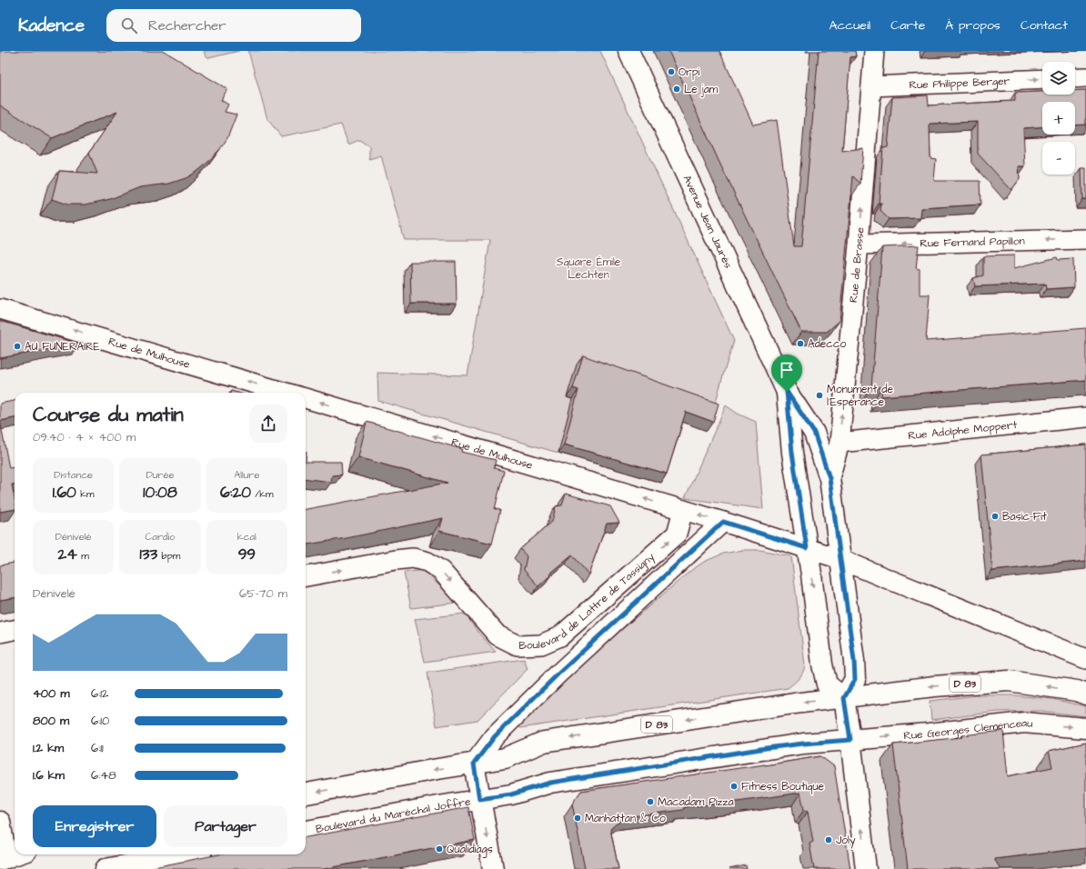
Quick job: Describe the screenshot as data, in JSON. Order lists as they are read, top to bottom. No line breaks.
{"streets":{"main road":["Avenue Jean Jaurès","D 83","Rue Georges Clemenceau","Boulevard du Maréchal Joffre"],"street":["Rue Philippe Berger","Rue Fernand Papillon","Rue de Brasse","Rue de Mulhouse","Rue Adolphe Moppert","Boulevard de Lattre de Tassigny"]},"crossings":[["Rue Philippe Berger","Rue de Brasse"],["Rue Fernand Papillon","Rue de Brasse"],["Rue de Brasse","Rue Adolphe Moppert"],["Rue de Mulhouse","Boulevard de Lattre de Tassigny"],["Rue Georges Clemenceau","Boulevard du Maréchal Joffre"]],"one_way":["Rue Philippe Berger","Rue Fernand Papillon","Rue de Brasse","Rue de Mulhouse","Boulevard de Lattre de Tassigny"],"parks":["Square Émile Lechten"],"places":["Orpi","Le jam","Adecco","AU FUNERAIRE","Monument de l'Espérance","Basic-Fit","Fitness Boutique","Macadam Pizza","Manhattan & Co","Joly","Qualidiags"],"page":{"header":"Kadence","search":"Rechercher","nav":["Accueil","Carte","À propos","Contact"],"map_buttons":["+","−"],"heading":["Course du matin","09:40 · 4 × 400 m"],"stats":[["Distance","1.60 km"],["Durée","10:08"],["Allure","6:20 /km"],["Dénivelé","24 m"],["Cardio","133 bpm"],["kcal","99"]],"chart":["Dénivelé","65–70 m"],"list":[{"name":"400 m","note":"6:12"},{"name":"800 m","note":"6:10"},{"name":"1.2 km","note":"6:11"},{"name":"1.6 km","note":"6:48"}],"buttons":["Enregistrer","Partager"]}}
